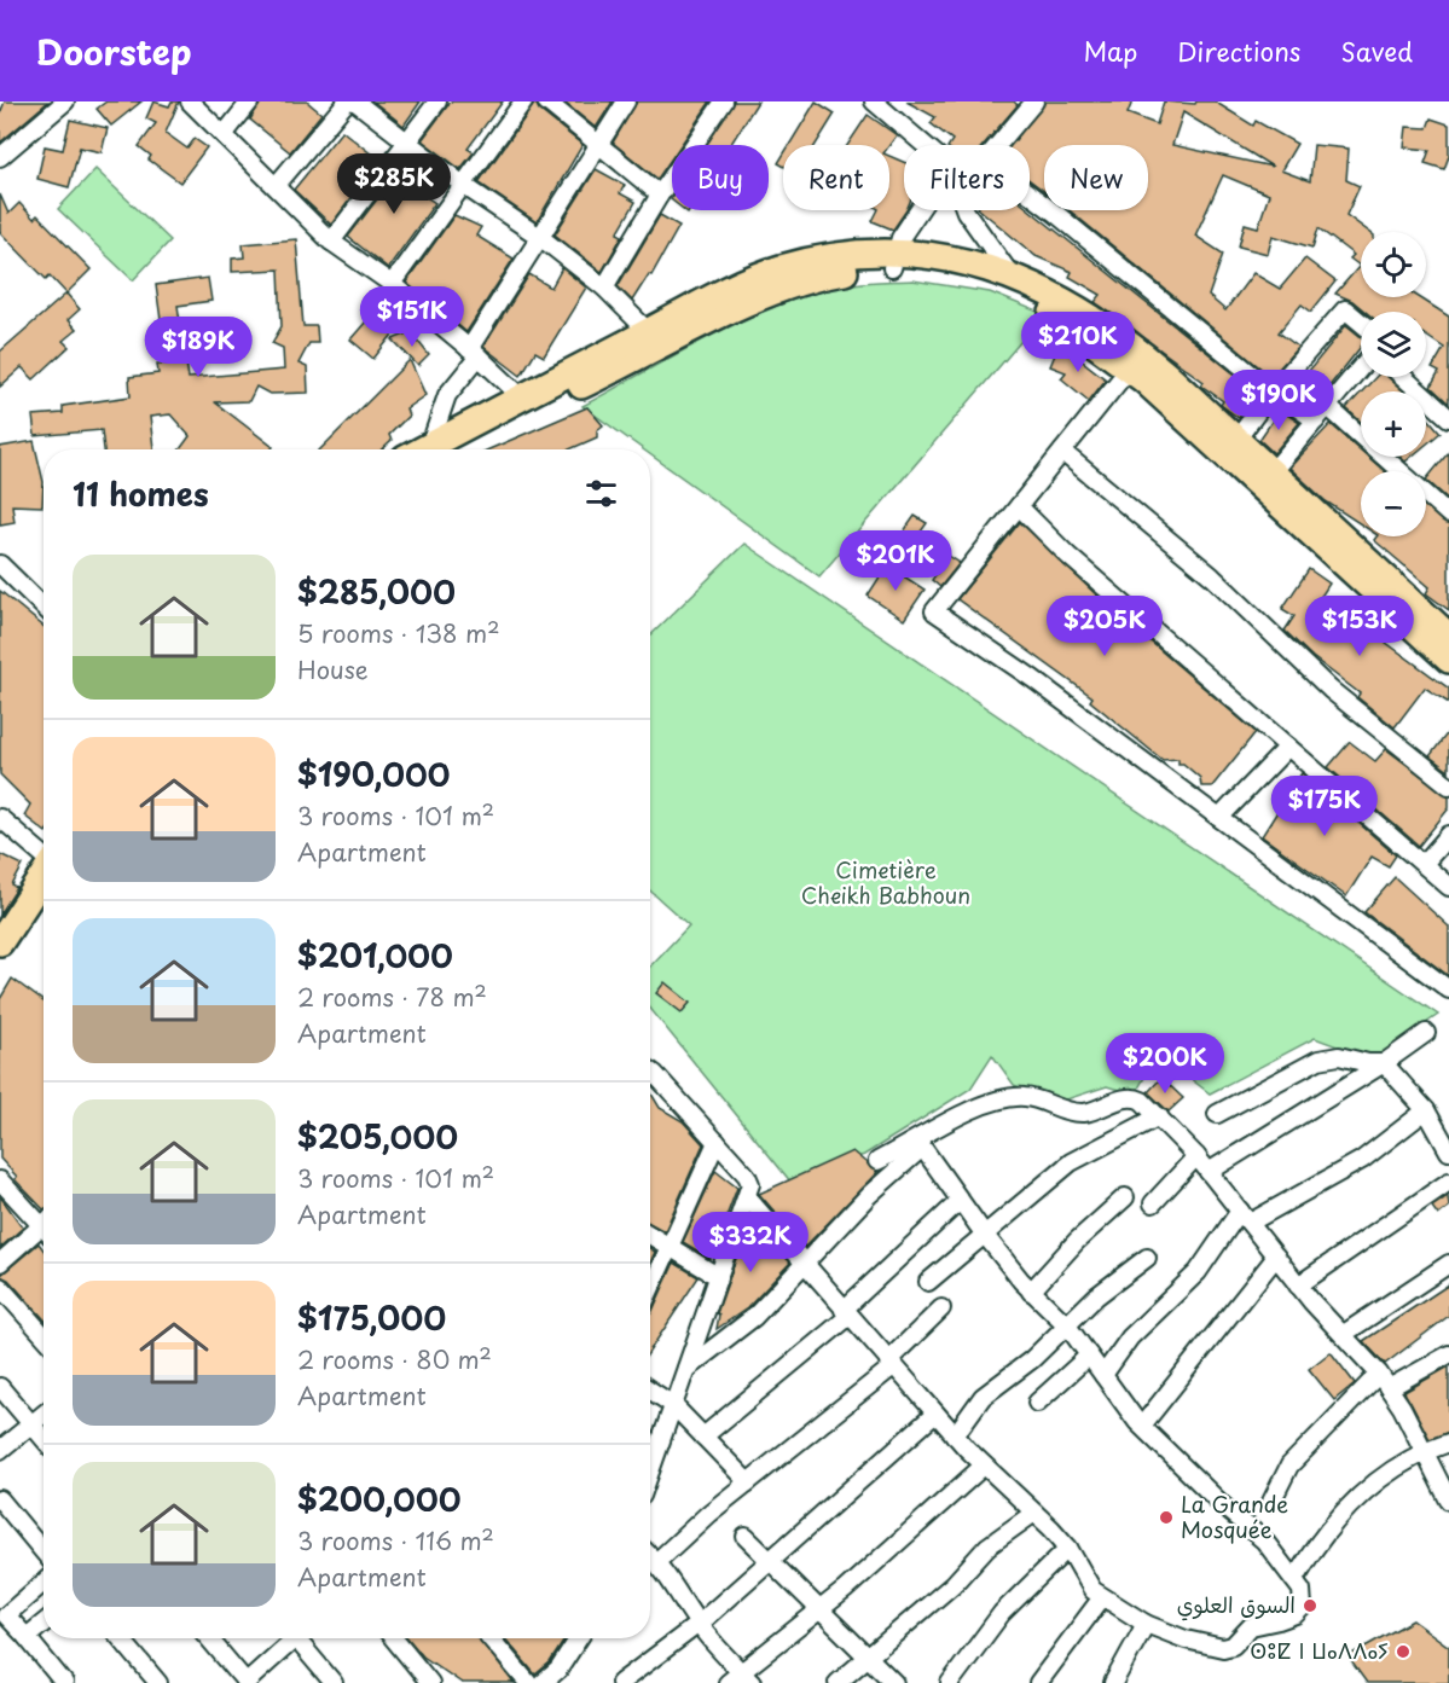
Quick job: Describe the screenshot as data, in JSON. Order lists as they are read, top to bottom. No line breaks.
{"parks":["Cimetière Cheikh Babhoun"],"places":["La Grande Mosquée","السوق العلوي","ⵙⵓⵇ ⵏ ⵡⴰⴷⴷⴰⵢ"],"page":{"header":"Doorstep","nav":["Map","Directions","Saved"],"chip":["Buy","Rent","Filters","New"],"price":["$285K","$151K","$210K","$189K","$190K","$201K","$205K","$153K","$175K","$200K","$332K"],"map_buttons":["+","−"],"heading":"11 homes","list":[{"name":"$285,000","note":"5 rooms · 138 m² · House"},{"name":"$190,000","note":"3 rooms · 101 m² · Apartment"},{"name":"$201,000","note":"2 rooms · 78 m² · Apartment"},{"name":"$205,000","note":"3 rooms · 101 m² · Apartment"},{"name":"$175,000","note":"2 rooms · 80 m² · Apartment"},{"name":"$200,000","note":"3 rooms · 116 m² · Apartment"}]}}
